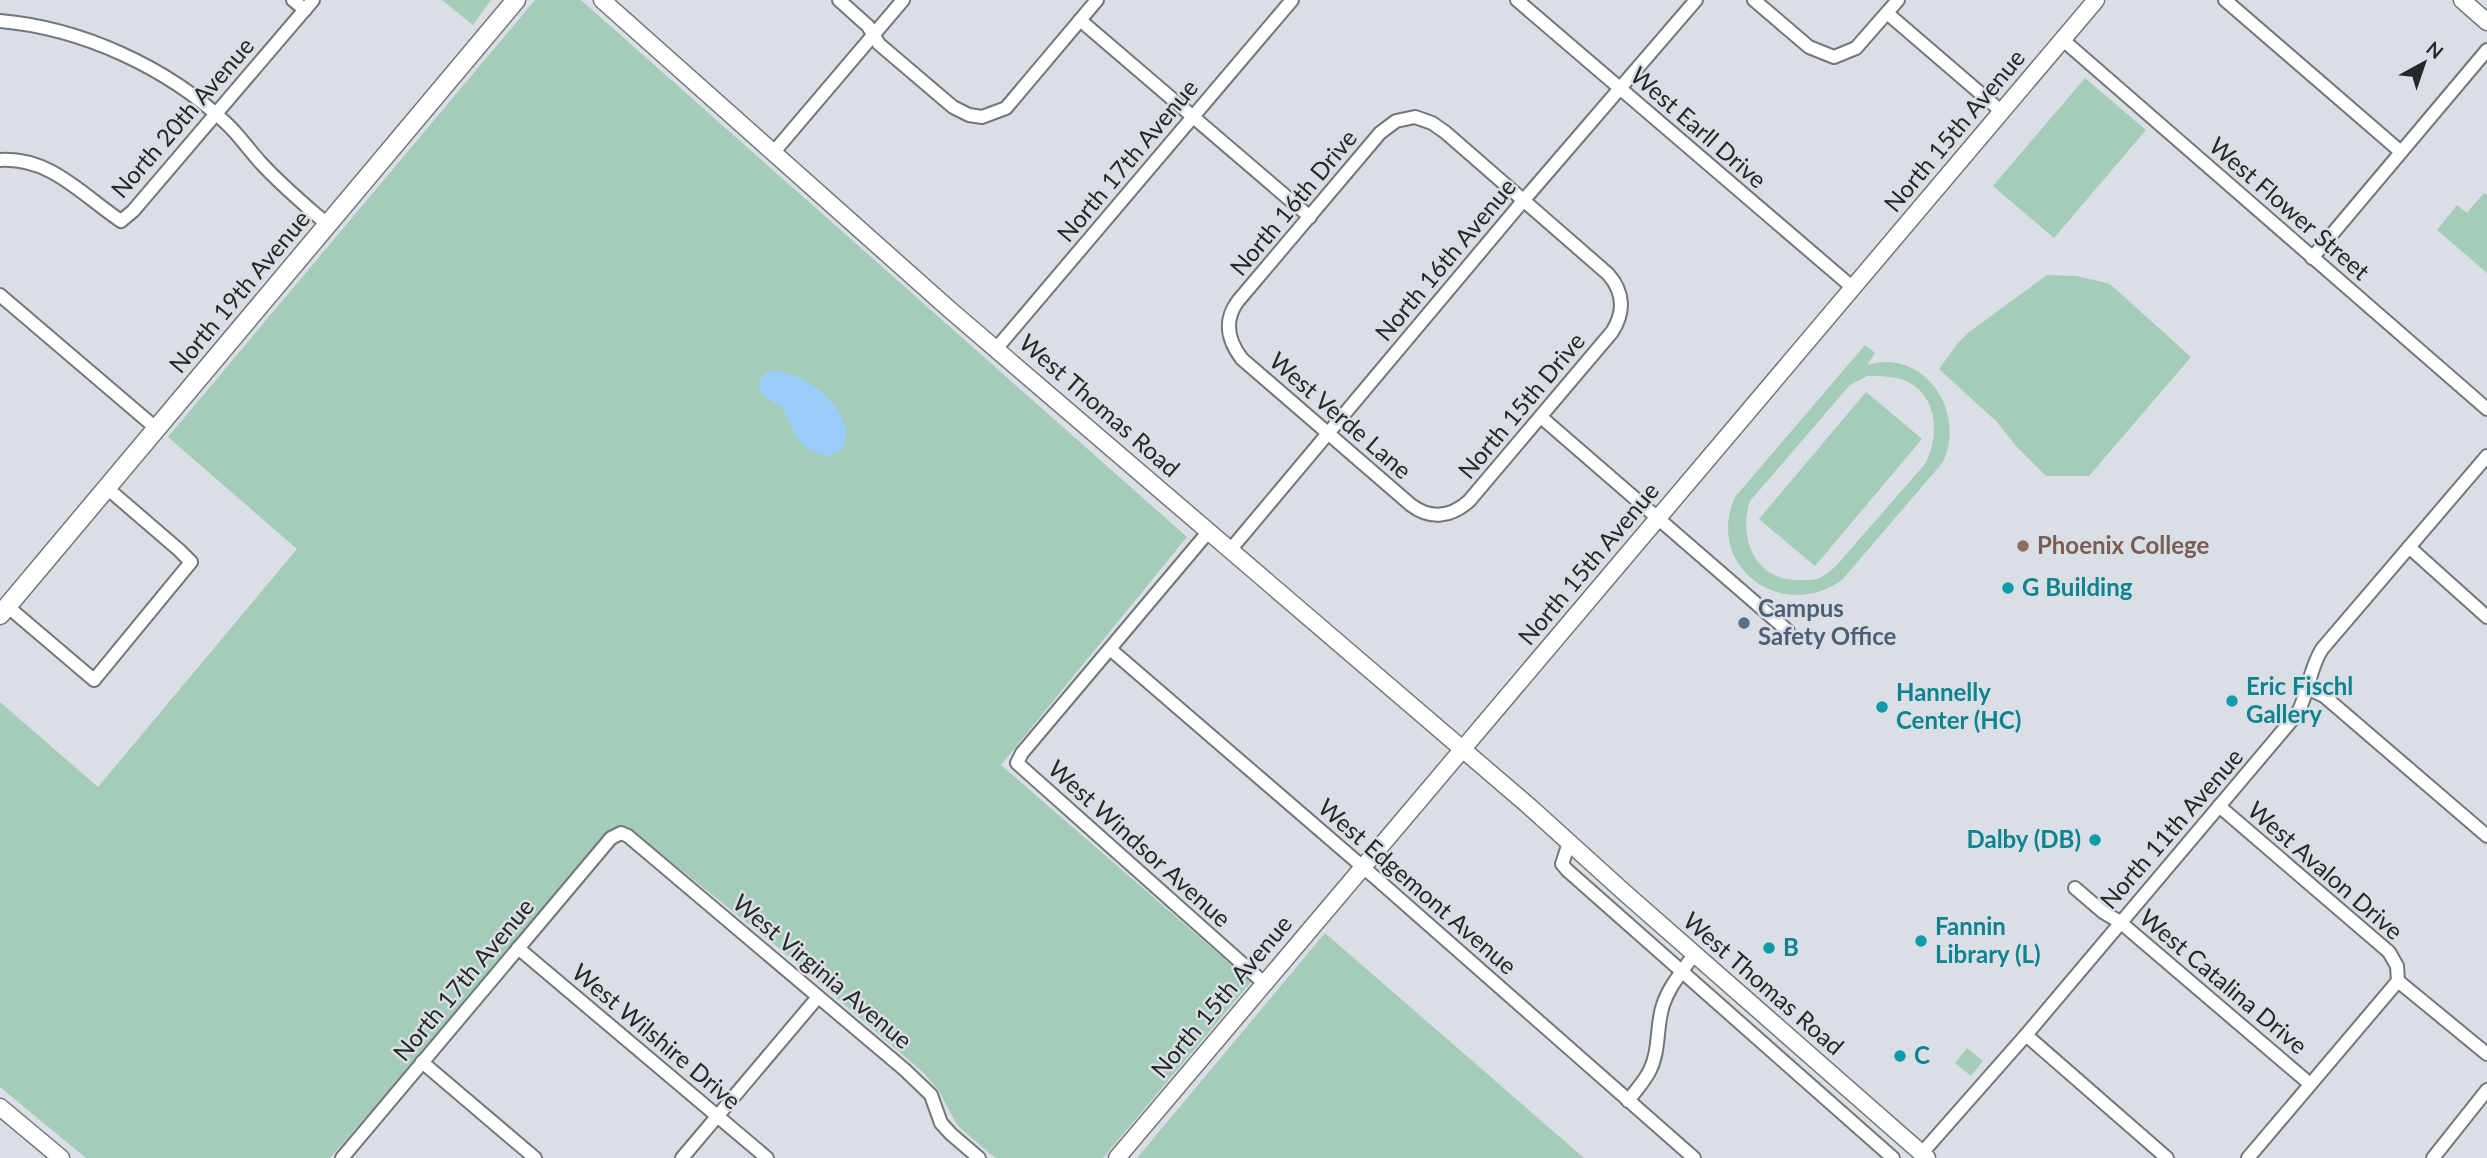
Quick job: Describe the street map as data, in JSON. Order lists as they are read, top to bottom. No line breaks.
{"streets":{"main road":["North 15th Avenue","North 19th Avenue","West Thomas Road"],"street":["North 20th Avenue","West Earll Drive","North 17th Avenue","North 16th Drive","West Flower Street","North 16th Avenue","North 15th Drive","West Verde Lane","North 11th Avenue","West Windsor Avenue","West Avalon Drive","West Edgemont Avenue","West Virginia Avenue","West Catalina Drive","West Wilshire Drive"]},"crossings":[["West Earll Drive","North 15th Avenue"],["West Earll Drive","North 16th Avenue"],["North 15th Avenue","West Flower Street"],["North 15th Avenue","West Thomas Road"],["North 15th Avenue","West Windsor Avenue"],["North 15th Avenue","West Edgemont Avenue"],["North 17th Avenue","West Thomas Road"],["North 17th Avenue","West Virginia Avenue"],["North 17th Avenue","West Wilshire Drive"],["North 16th Drive","North 16th Avenue"],["North 16th Drive","North 15th Drive"],["North 16th Drive","West Verde Lane"],["North 16th Avenue","West Thomas Road"],["North 16th Avenue","North 15th Drive"],["North 16th Avenue","West Verde Lane"],["West Thomas Road","North 11th Avenue"],["North 15th Drive","West Verde Lane"],["North 11th Avenue","West Avalon Drive"],["North 11th Avenue","West Catalina Drive"],["West Windsor Avenue","West Edgemont Avenue"]],"places":["Phoenix College","G Building","Campus Safety Office","Eric Fischl Gallery","Hannelly Center (HC)","Dalby (DB)","Fannin Library (L)","B","C"],"north":"top right"}
